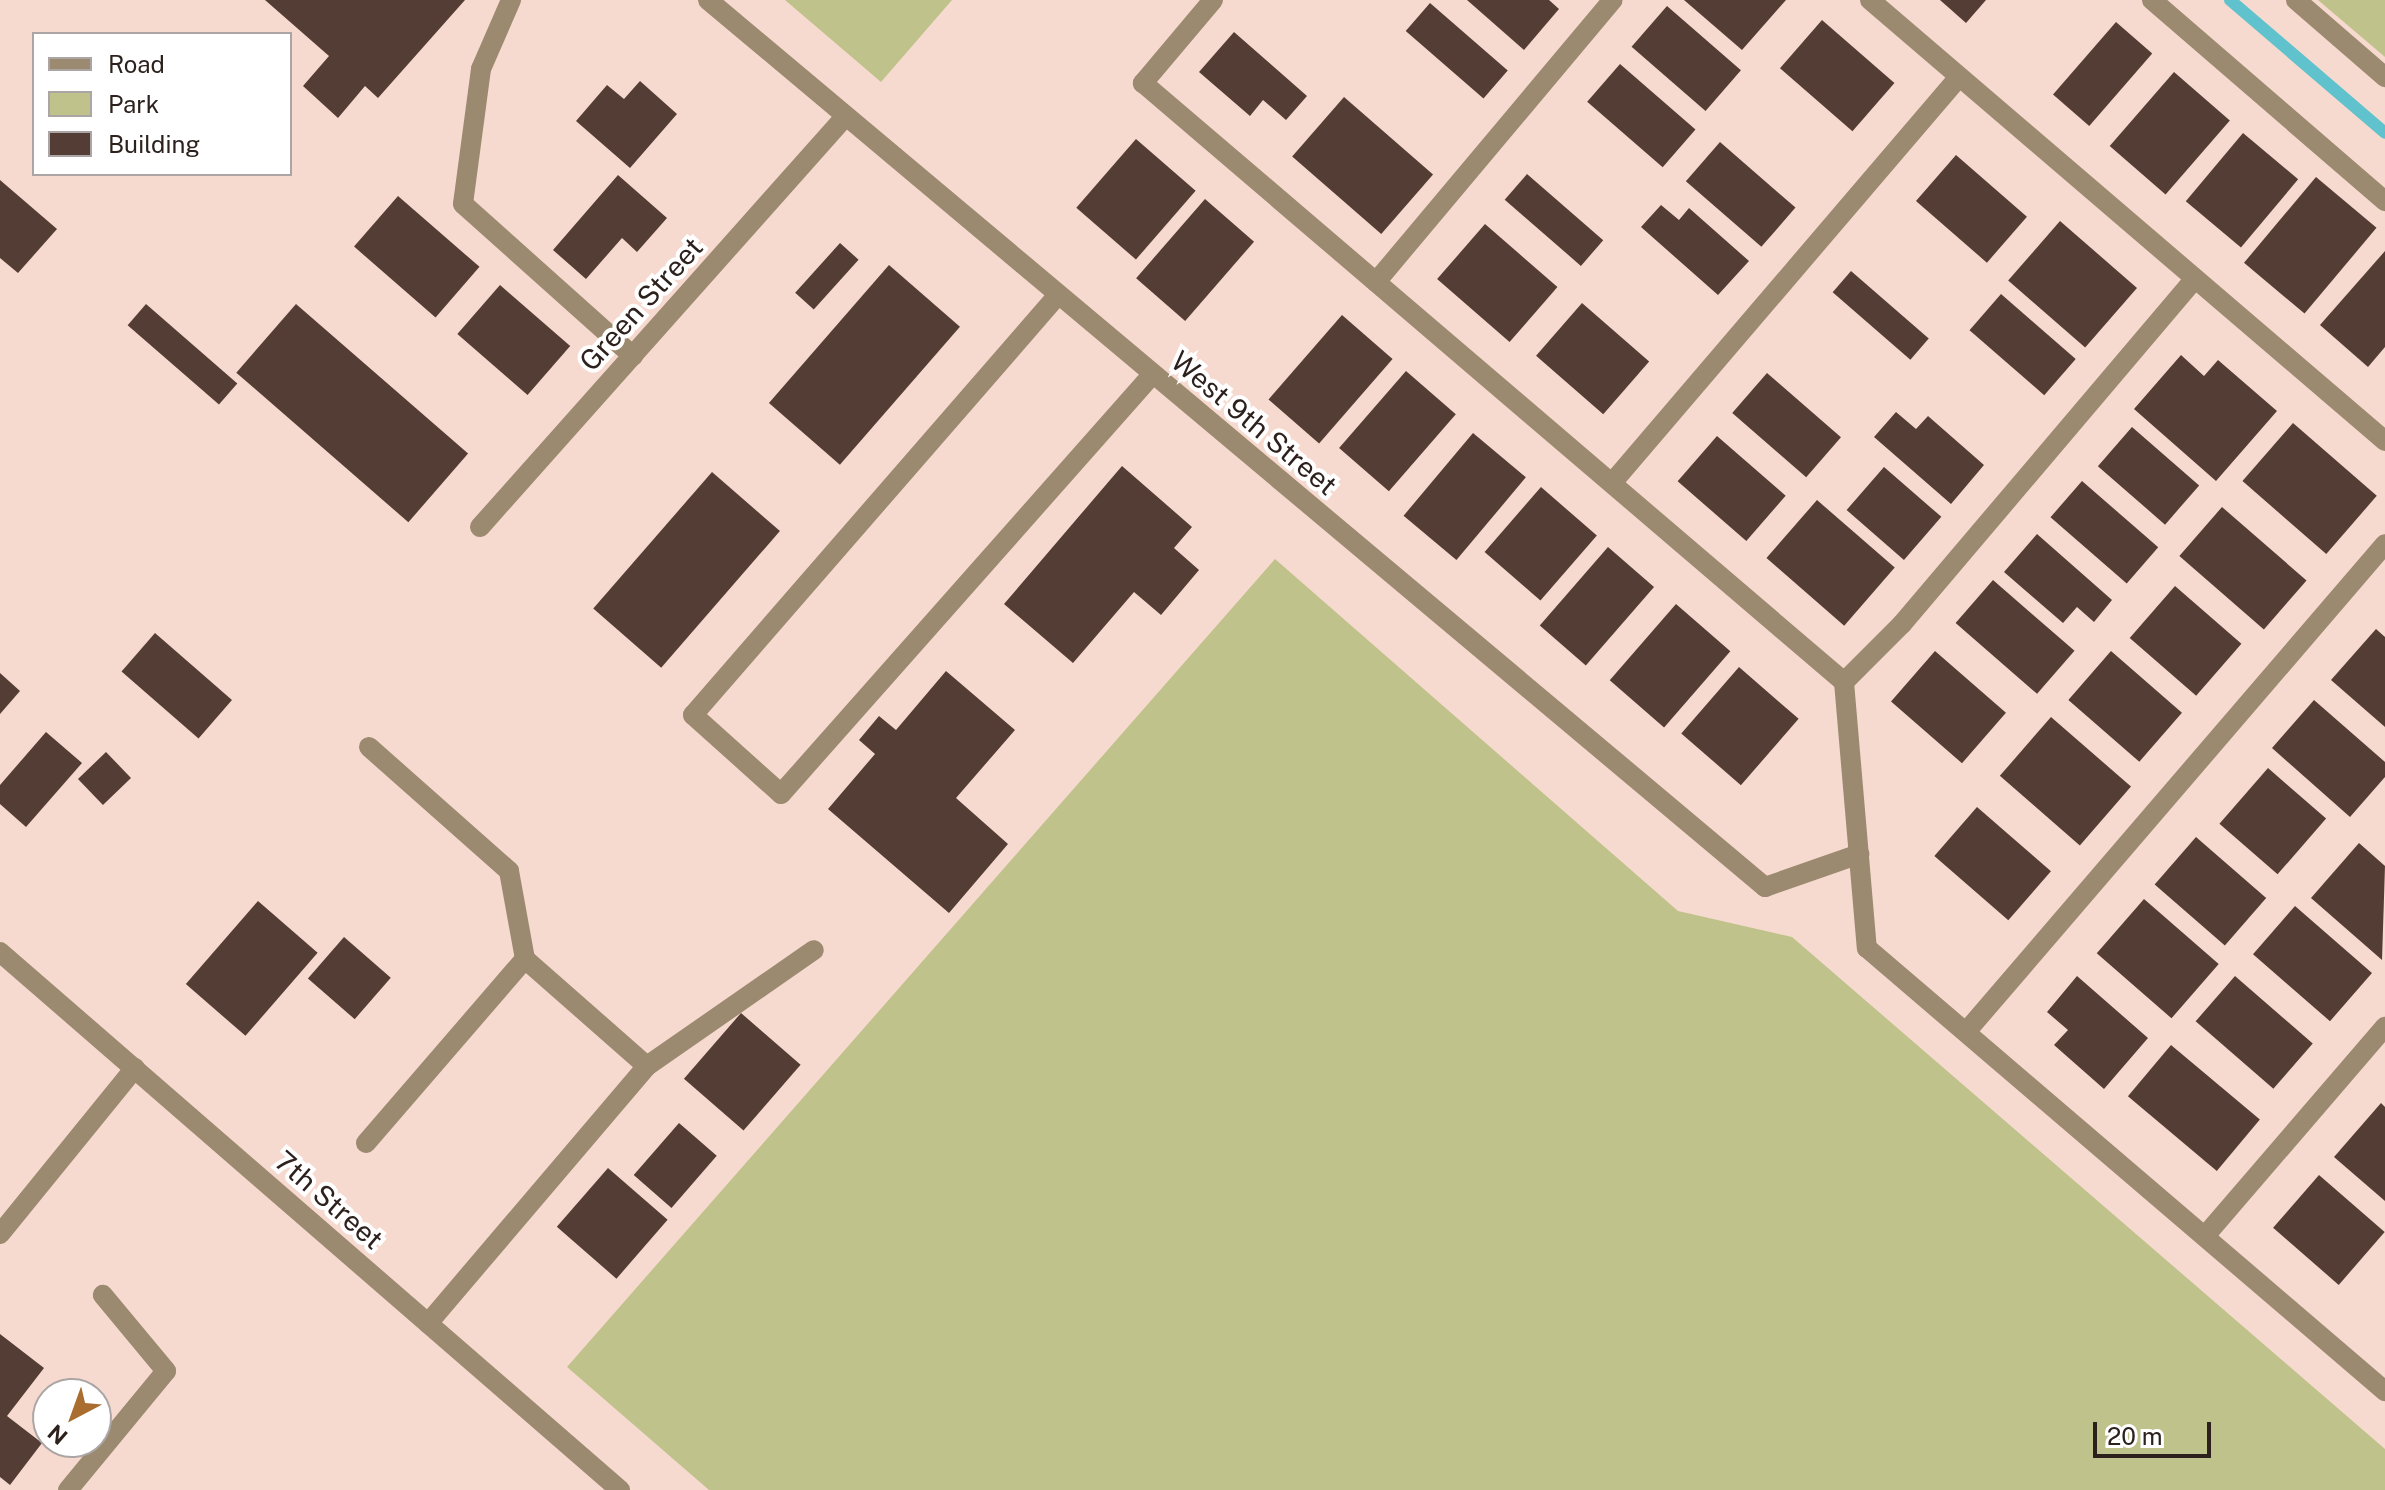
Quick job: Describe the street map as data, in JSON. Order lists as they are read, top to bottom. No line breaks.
{"streets":{"street":["Green Street","West 9th Street","7th Street"]},"crossings":[["Green Street","West 9th Street"]],"legend":["Road","Park","Building"],"scale_bar":"20 m","north":"bottom left"}
